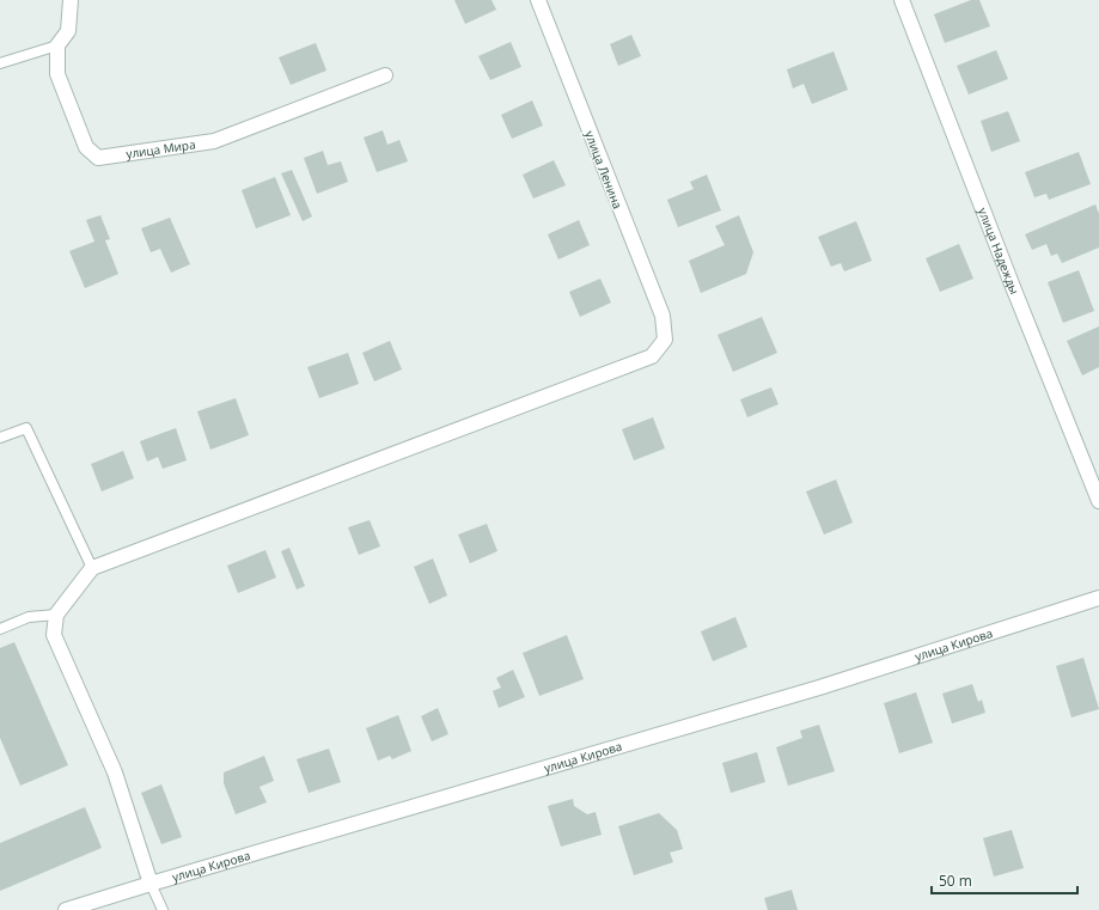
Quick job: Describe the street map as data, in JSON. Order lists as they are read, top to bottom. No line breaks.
{"streets":{"street":["улица Мира","улица Ленина","улица Надежды","улица Кирова"]},"scale_bar":"50 m"}
